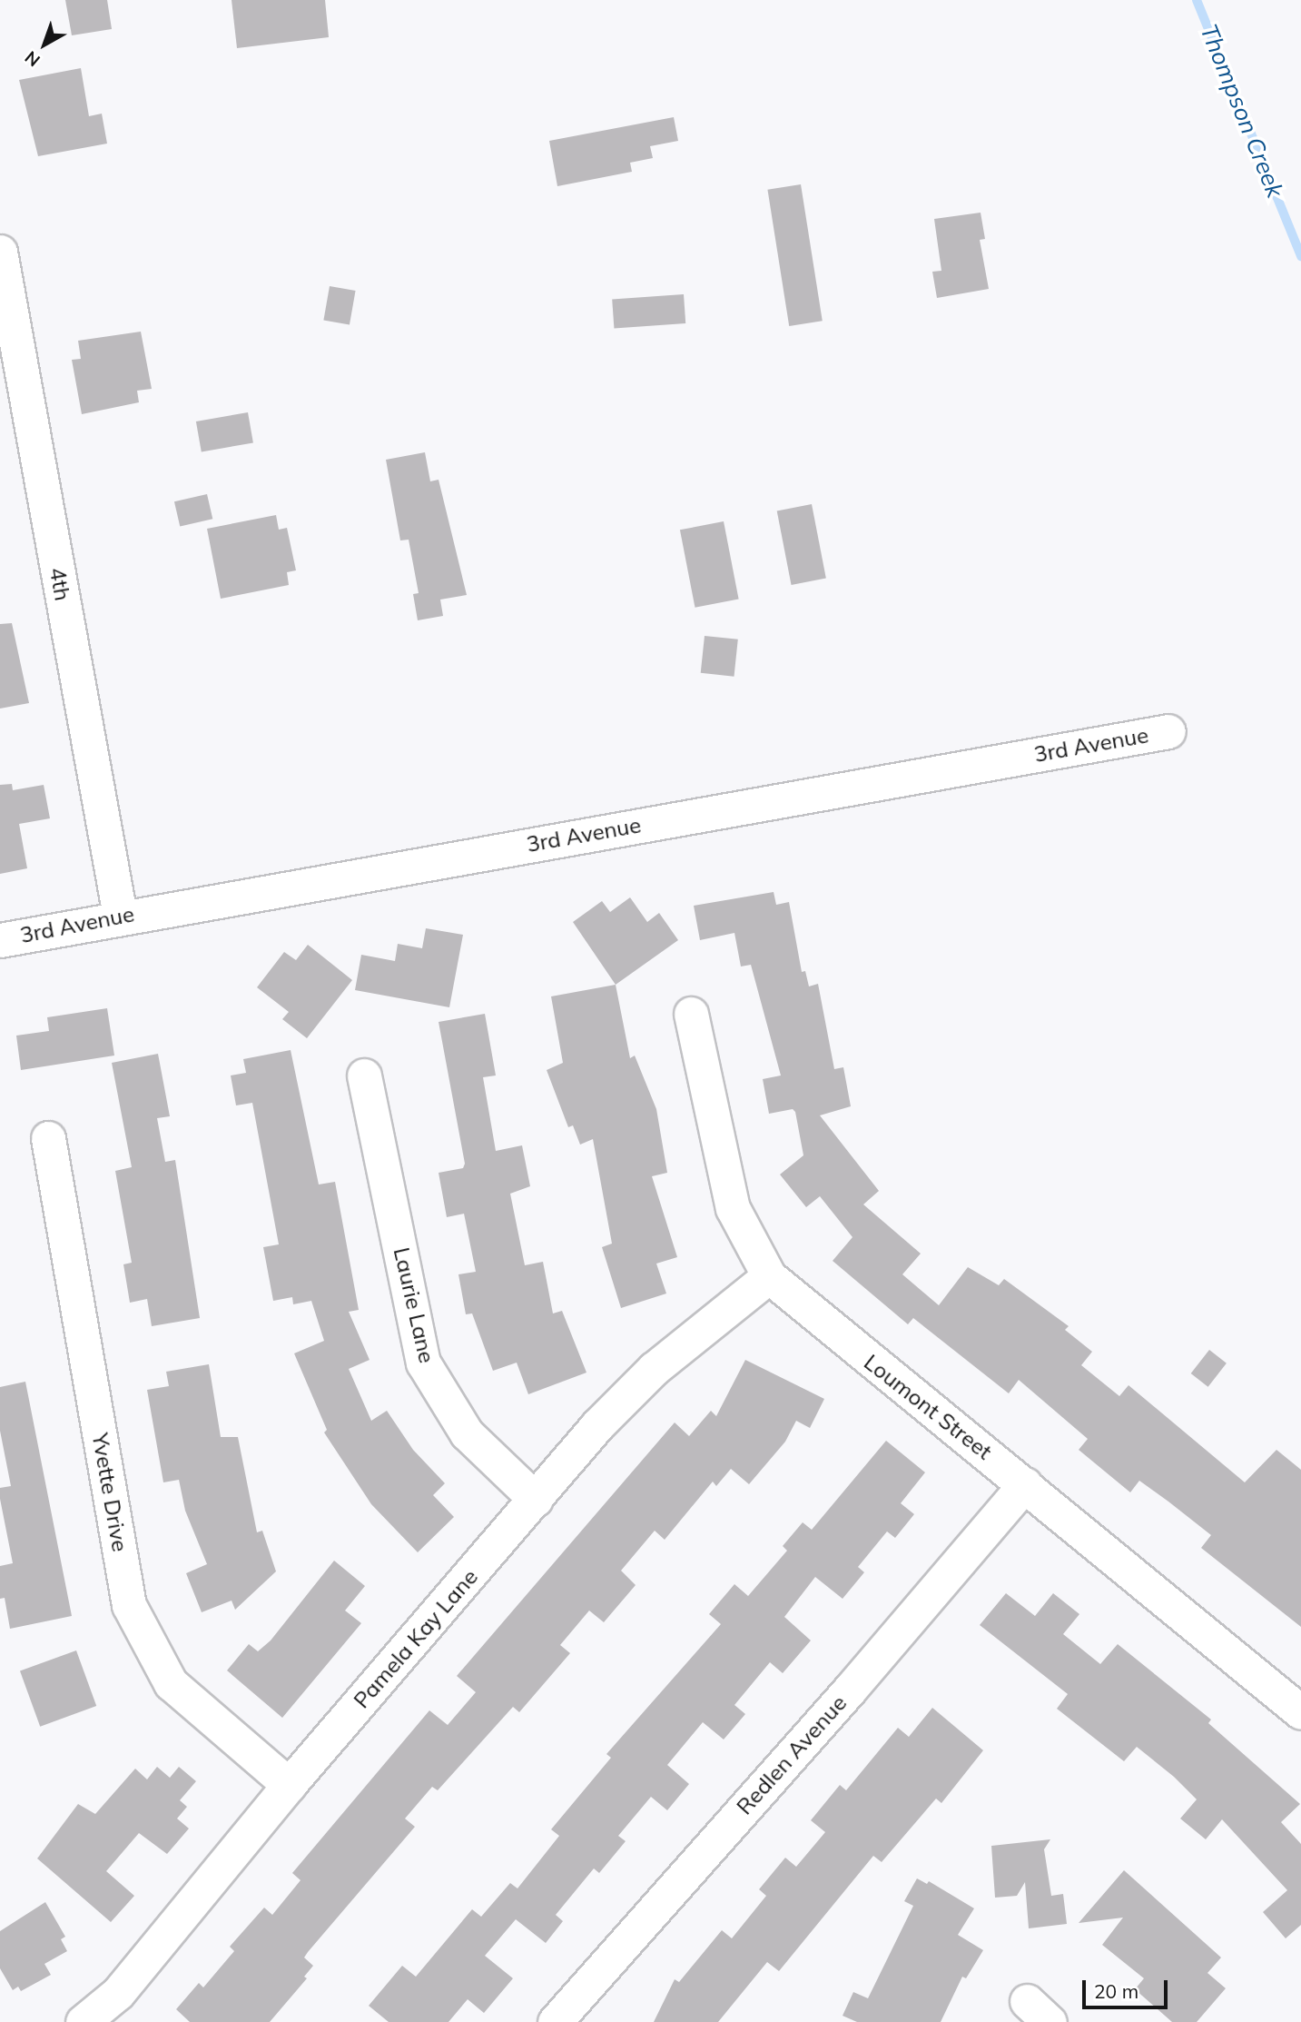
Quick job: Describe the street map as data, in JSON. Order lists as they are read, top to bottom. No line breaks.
{"streets":{"street":["4th","3rd Avenue","Laurie Lane","Loumont Street","Yvette Drive","Pamela Kay Lane","Redlen Avenue"]},"crossings":[["4th","3rd Avenue"],["Laurie Lane","Pamela Kay Lane"],["Loumont Street","Pamela Kay Lane"],["Loumont Street","Redlen Avenue"],["Yvette Drive","Pamela Kay Lane"]],"water":["Thompson Creek"],"scale_bar":"20 m","north":"bottom left"}
